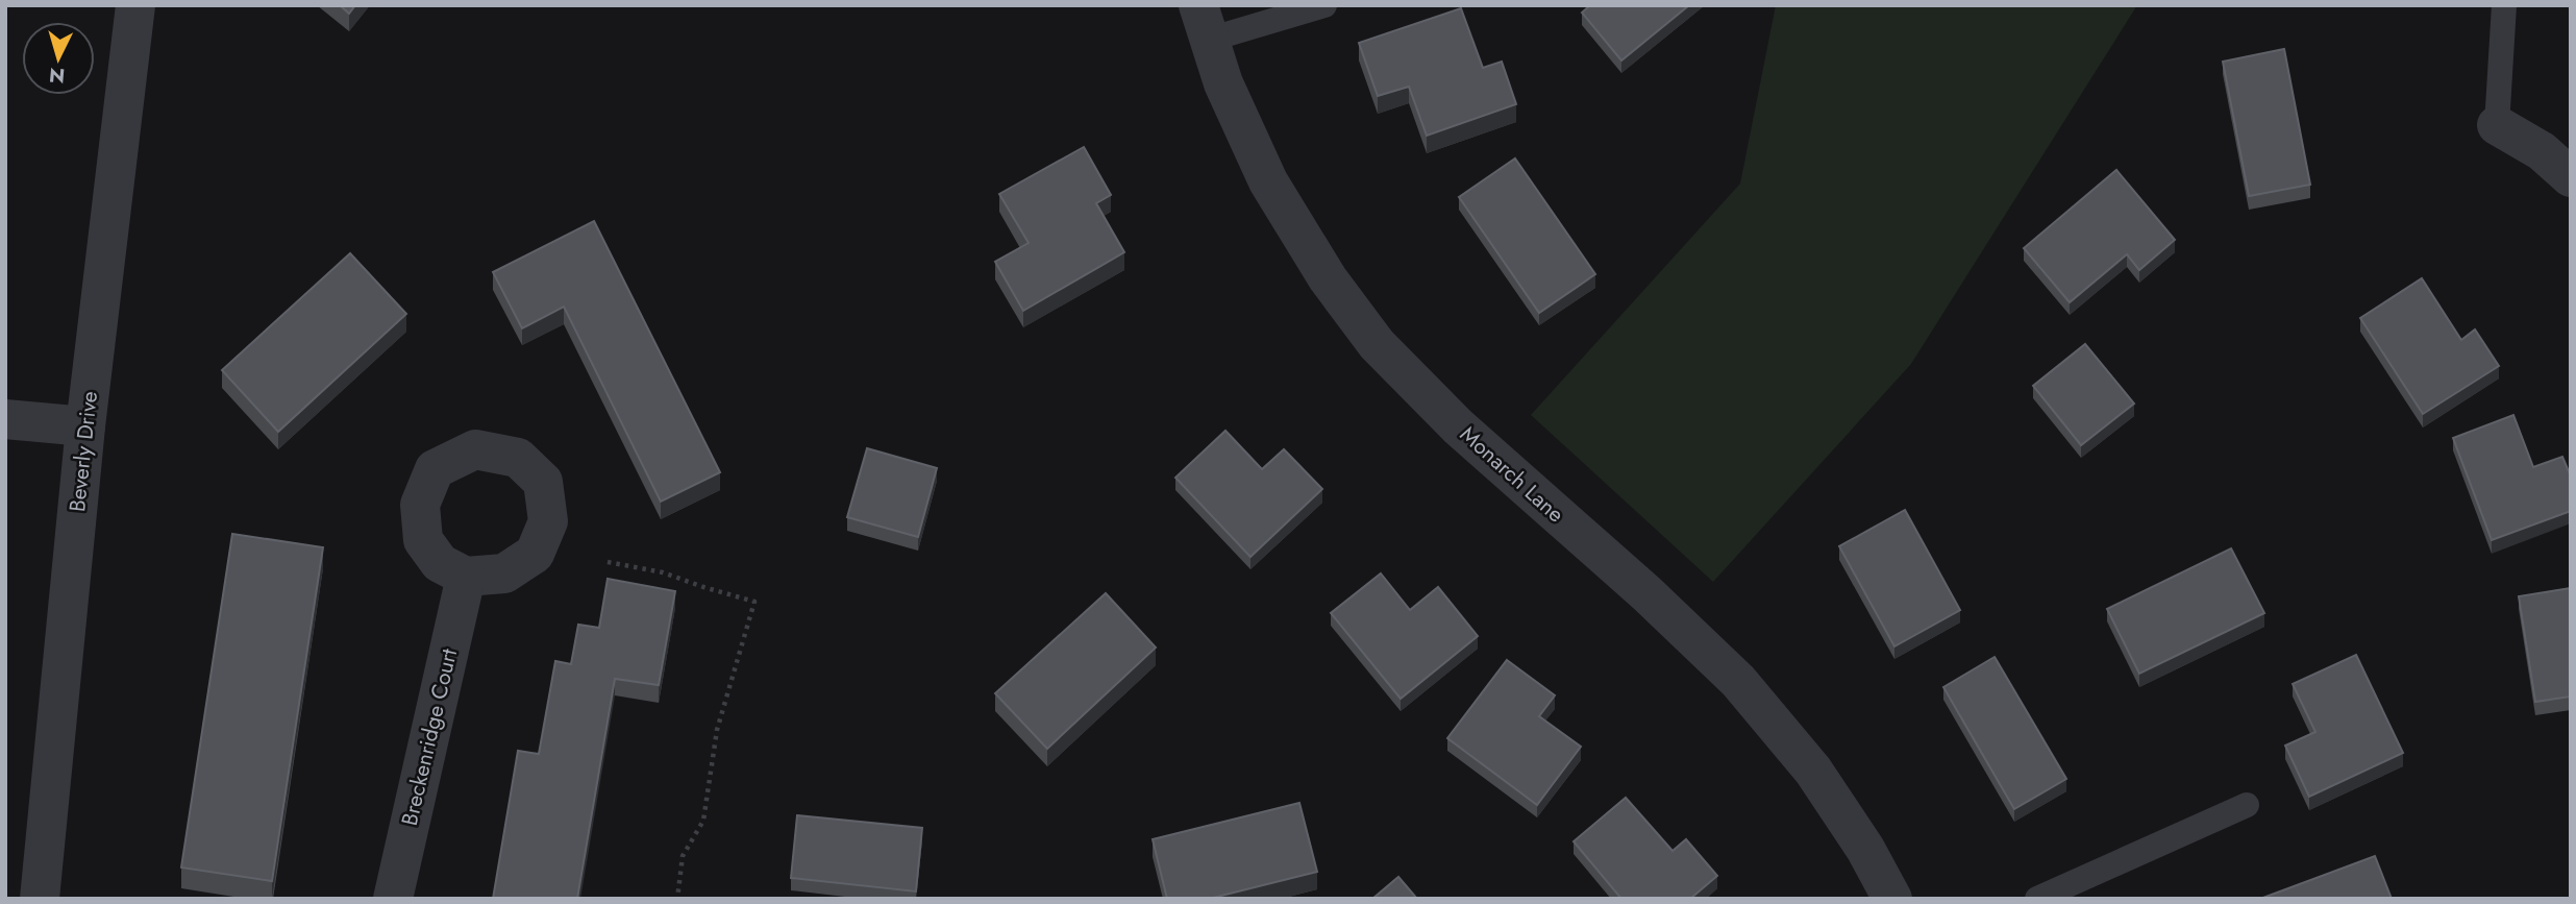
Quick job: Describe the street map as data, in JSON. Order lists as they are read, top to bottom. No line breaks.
{"streets":{"street":["Beverly Drive","Monarch Lane","Breckenridge Court"]},"north":"bottom"}
